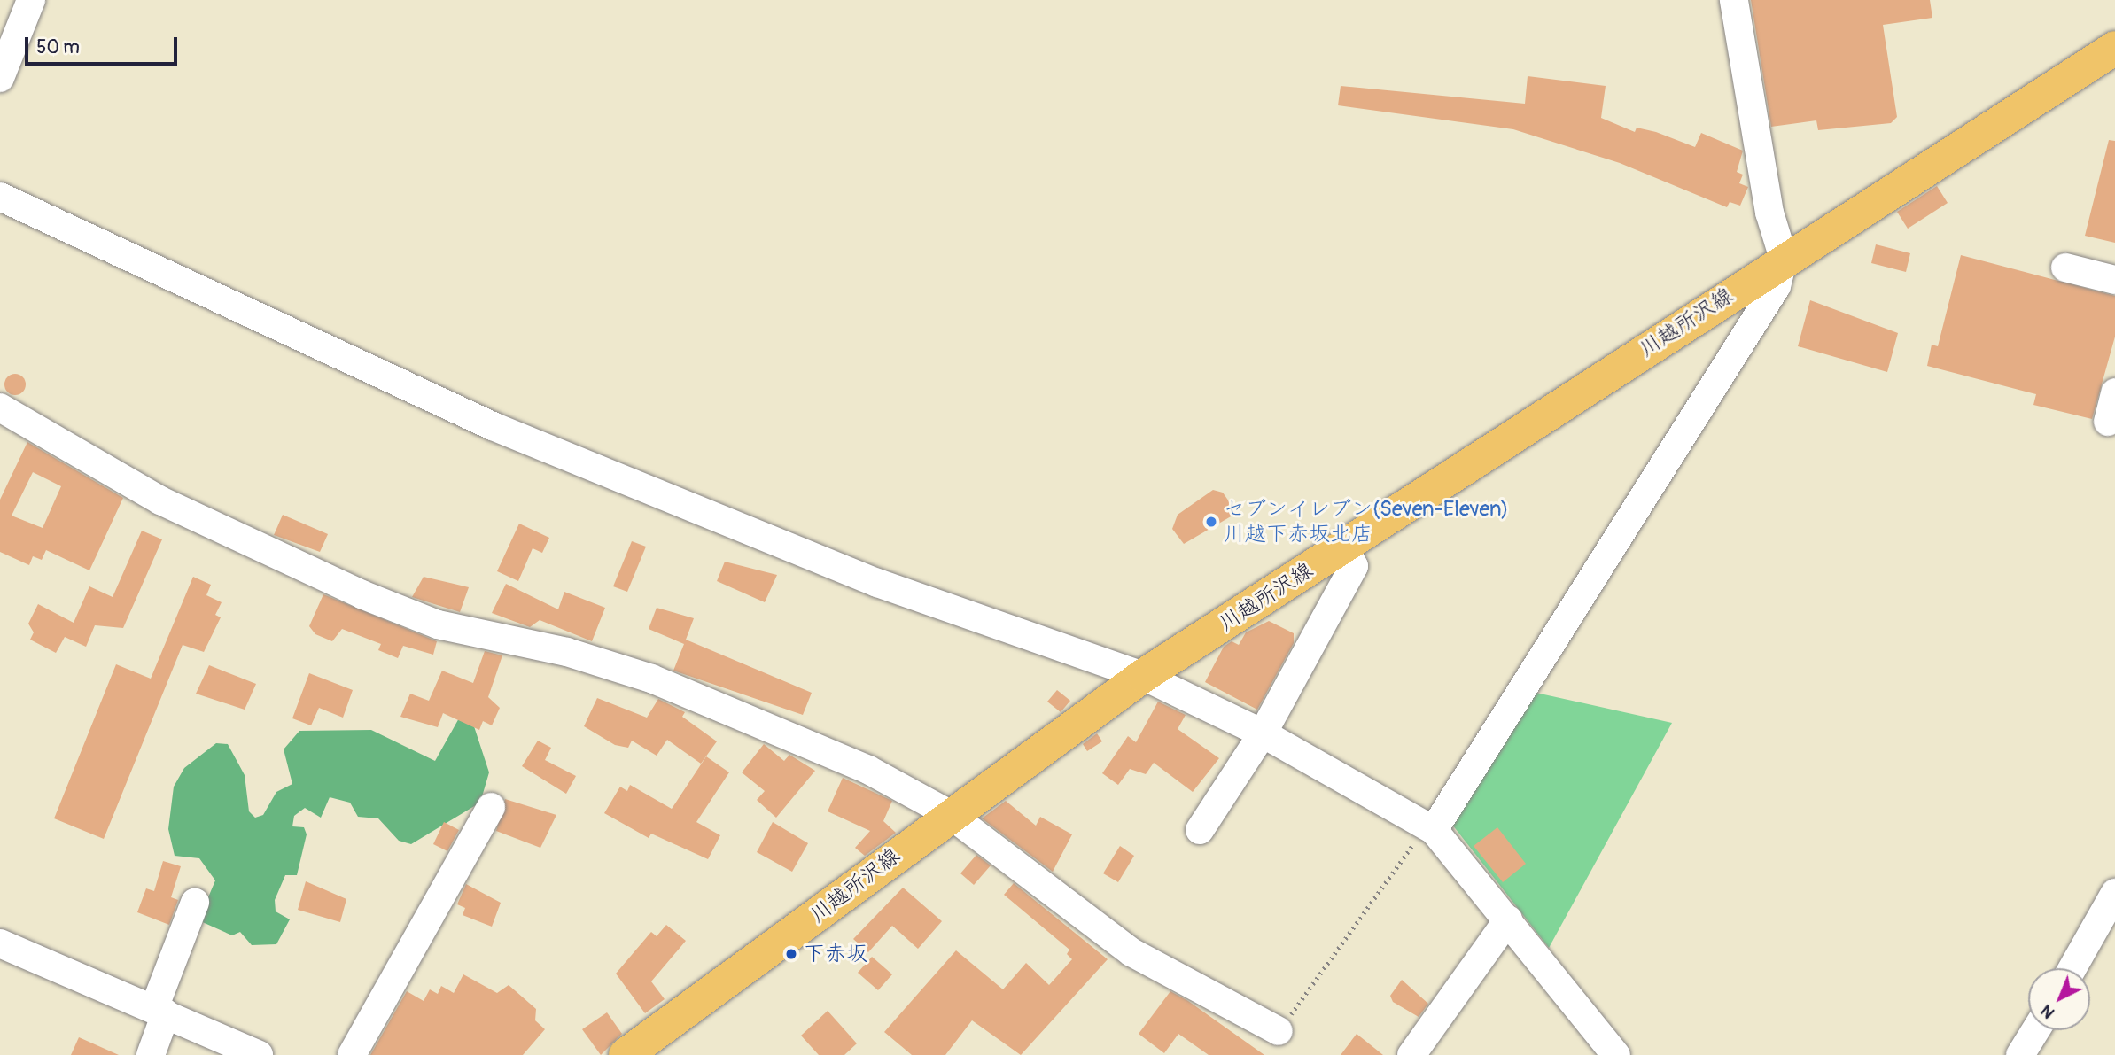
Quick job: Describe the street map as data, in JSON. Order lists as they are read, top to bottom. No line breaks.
{"streets":{"main road":["川越所沢線"]},"places":["セブンイレブン(Seven-Eleven) 川越下赤坂北店","下赤坂"],"scale_bar":"50 m","north":"bottom left"}
